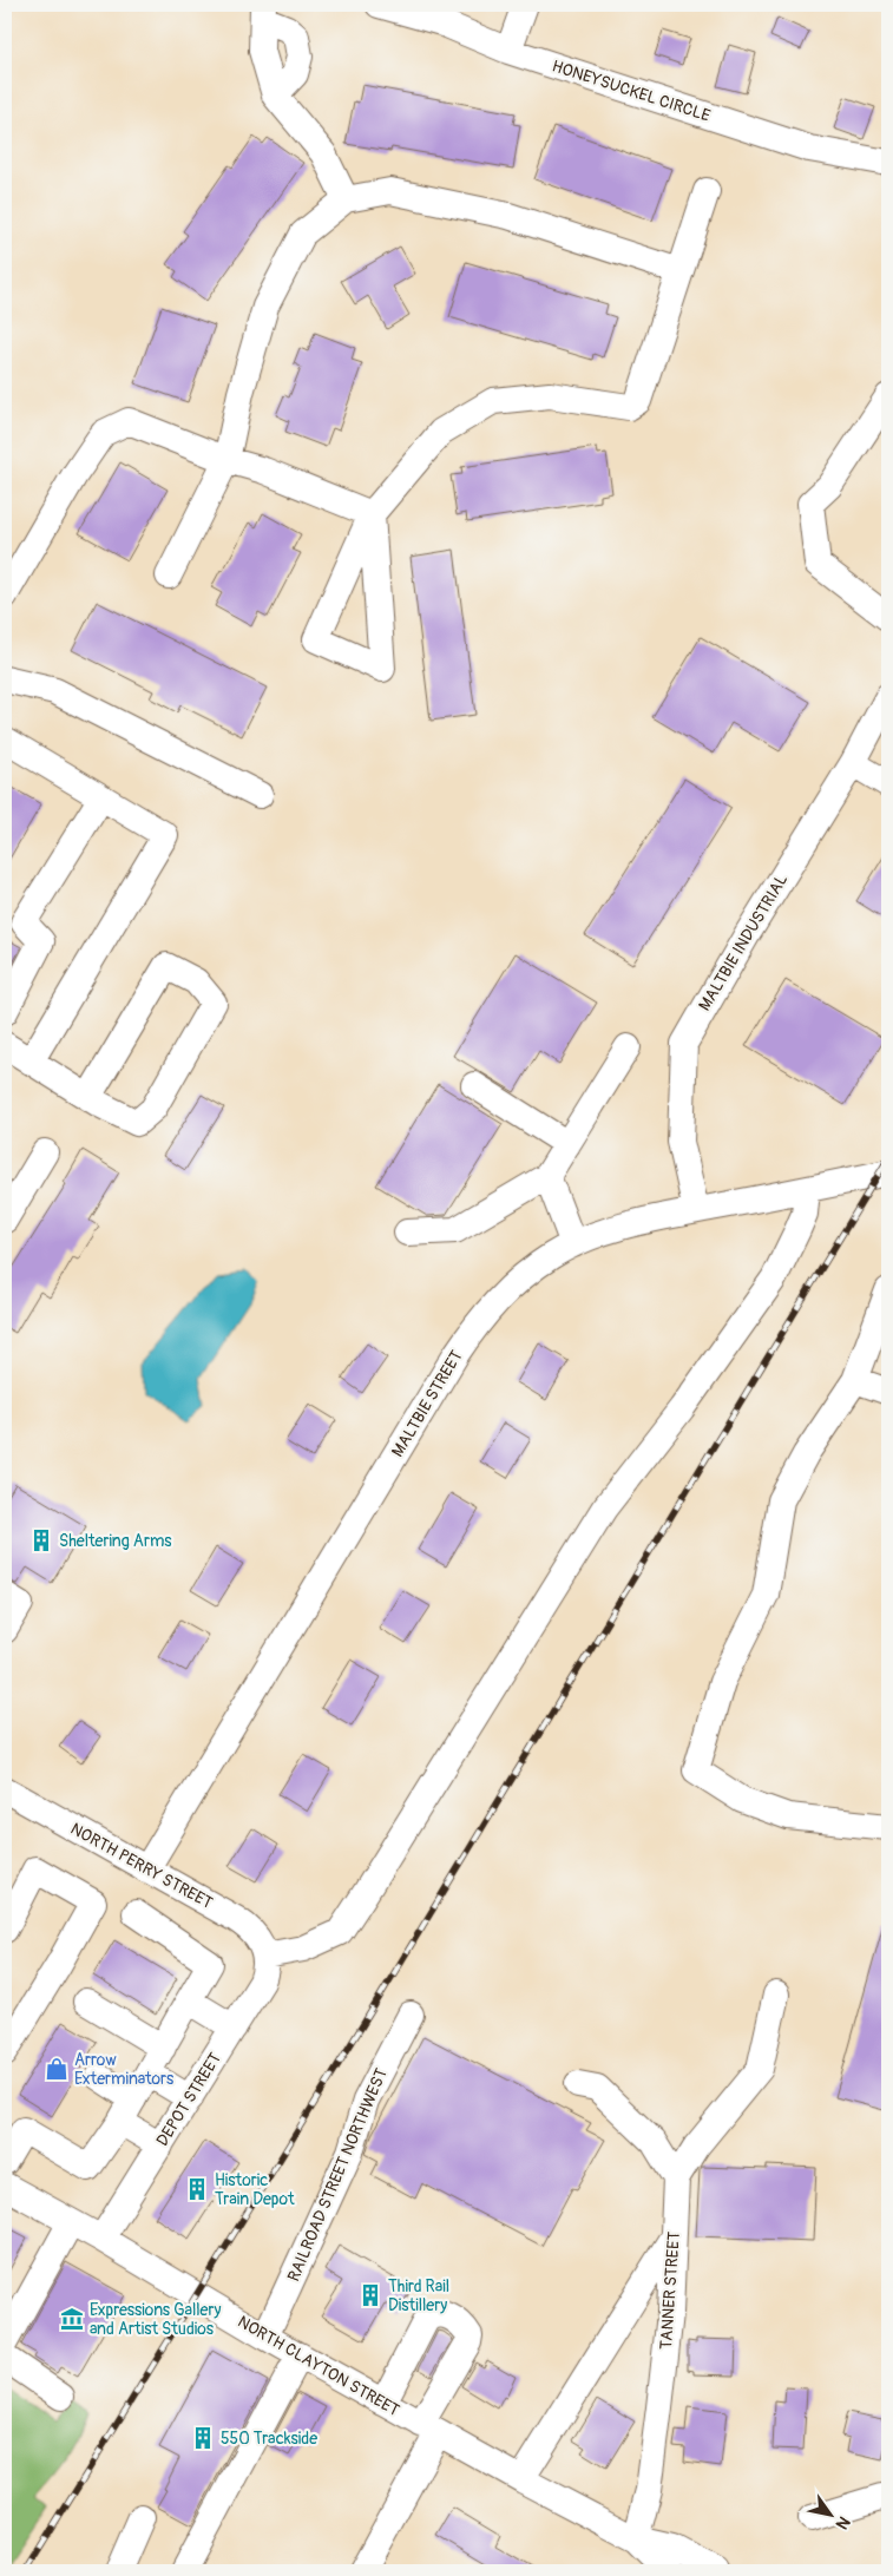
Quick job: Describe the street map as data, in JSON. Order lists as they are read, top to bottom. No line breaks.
{"streets":{"street":["HONEYSUCKEL CIRCLE","MALTBIE INDUSTRIAL","MALTBIE STREET","NORTH PERRY STREET","DEPOT STREET","RAILROAD STREET NORTHWEST","TANNER STREET","NORTH CLAYTON STREET"]},"crossings":[["MALTBIE INDUSTRIAL","MALTBIE STREET"],["MALTBIE STREET","NORTH PERRY STREET"],["NORTH PERRY STREET","DEPOT STREET"],["DEPOT STREET","NORTH CLAYTON STREET"],["RAILROAD STREET NORTHWEST","NORTH CLAYTON STREET"],["TANNER STREET","NORTH CLAYTON STREET"]],"places":{"building":["Sheltering Arms","Historic Train Depot","Third Rail Distillery","550 Trackside"],"shop":["Arrow Exterminators"],"museum":["Expressions Gallery and Artist Studios"]},"north":"bottom right"}
